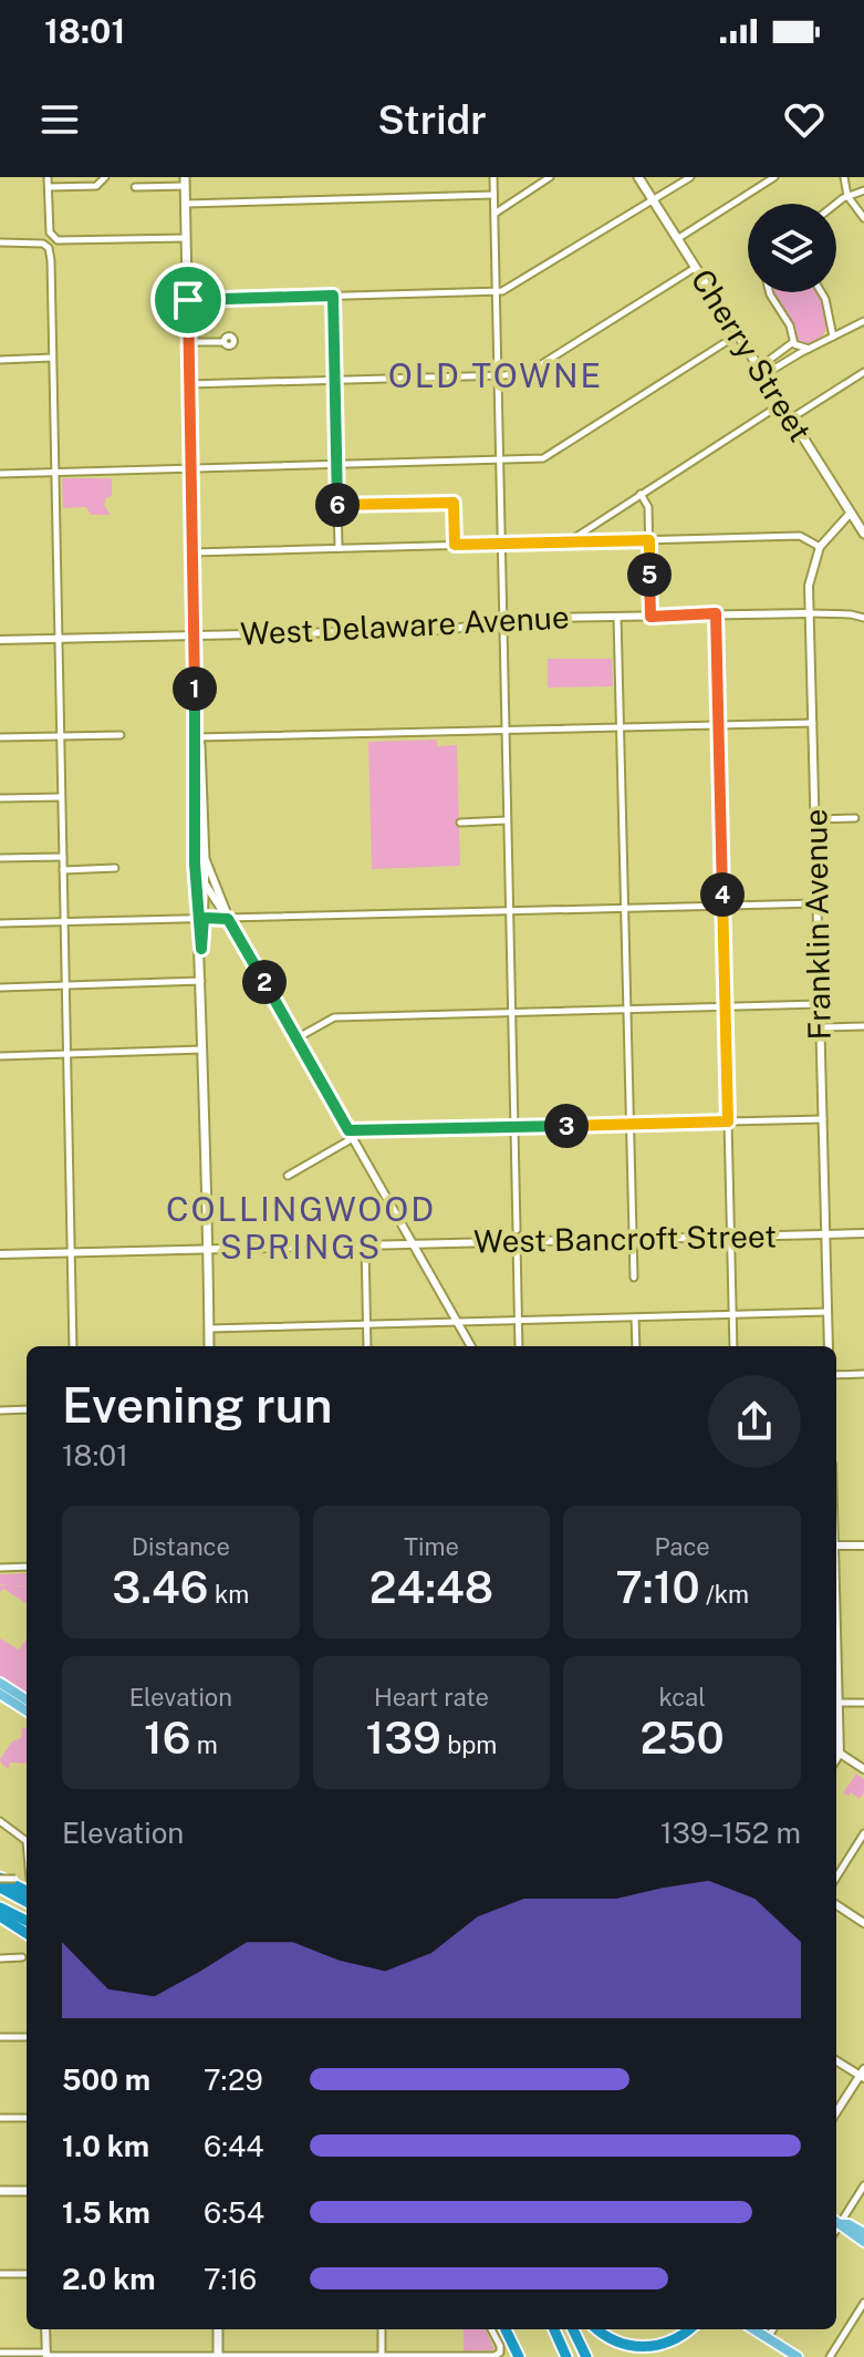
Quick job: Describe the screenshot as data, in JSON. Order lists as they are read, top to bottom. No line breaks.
{"streets":{"main road":["Cherry Street"],"street":["West Delaware Avenue","Franklin Avenue","West Bancroft Street"]},"crossings":[["Cherry Street","Franklin Avenue"],["West Delaware Avenue","Franklin Avenue"],["Franklin Avenue","West Bancroft Street"]],"districts":["OLD TOWNE","COLLINGWOOD SPRINGS"],"page":{"status":"18:01","header":"Stridr","pins":["6","5","1","4","2","3"],"heading":["Evening run","18:01"],"stats":[["Distance","3.46 km"],["Time","24:48"],["Pace","7:10 /km"],["Elevation","16 m"],["Heart rate","139 bpm"],["kcal","250"]],"chart":["Elevation","139–152 m"],"list":[{"name":"500 m","note":"7:29"},{"name":"1.0 km","note":"6:44"},{"name":"1.5 km","note":"6:54"},{"name":"2.0 km","note":"7:16"}]}}
